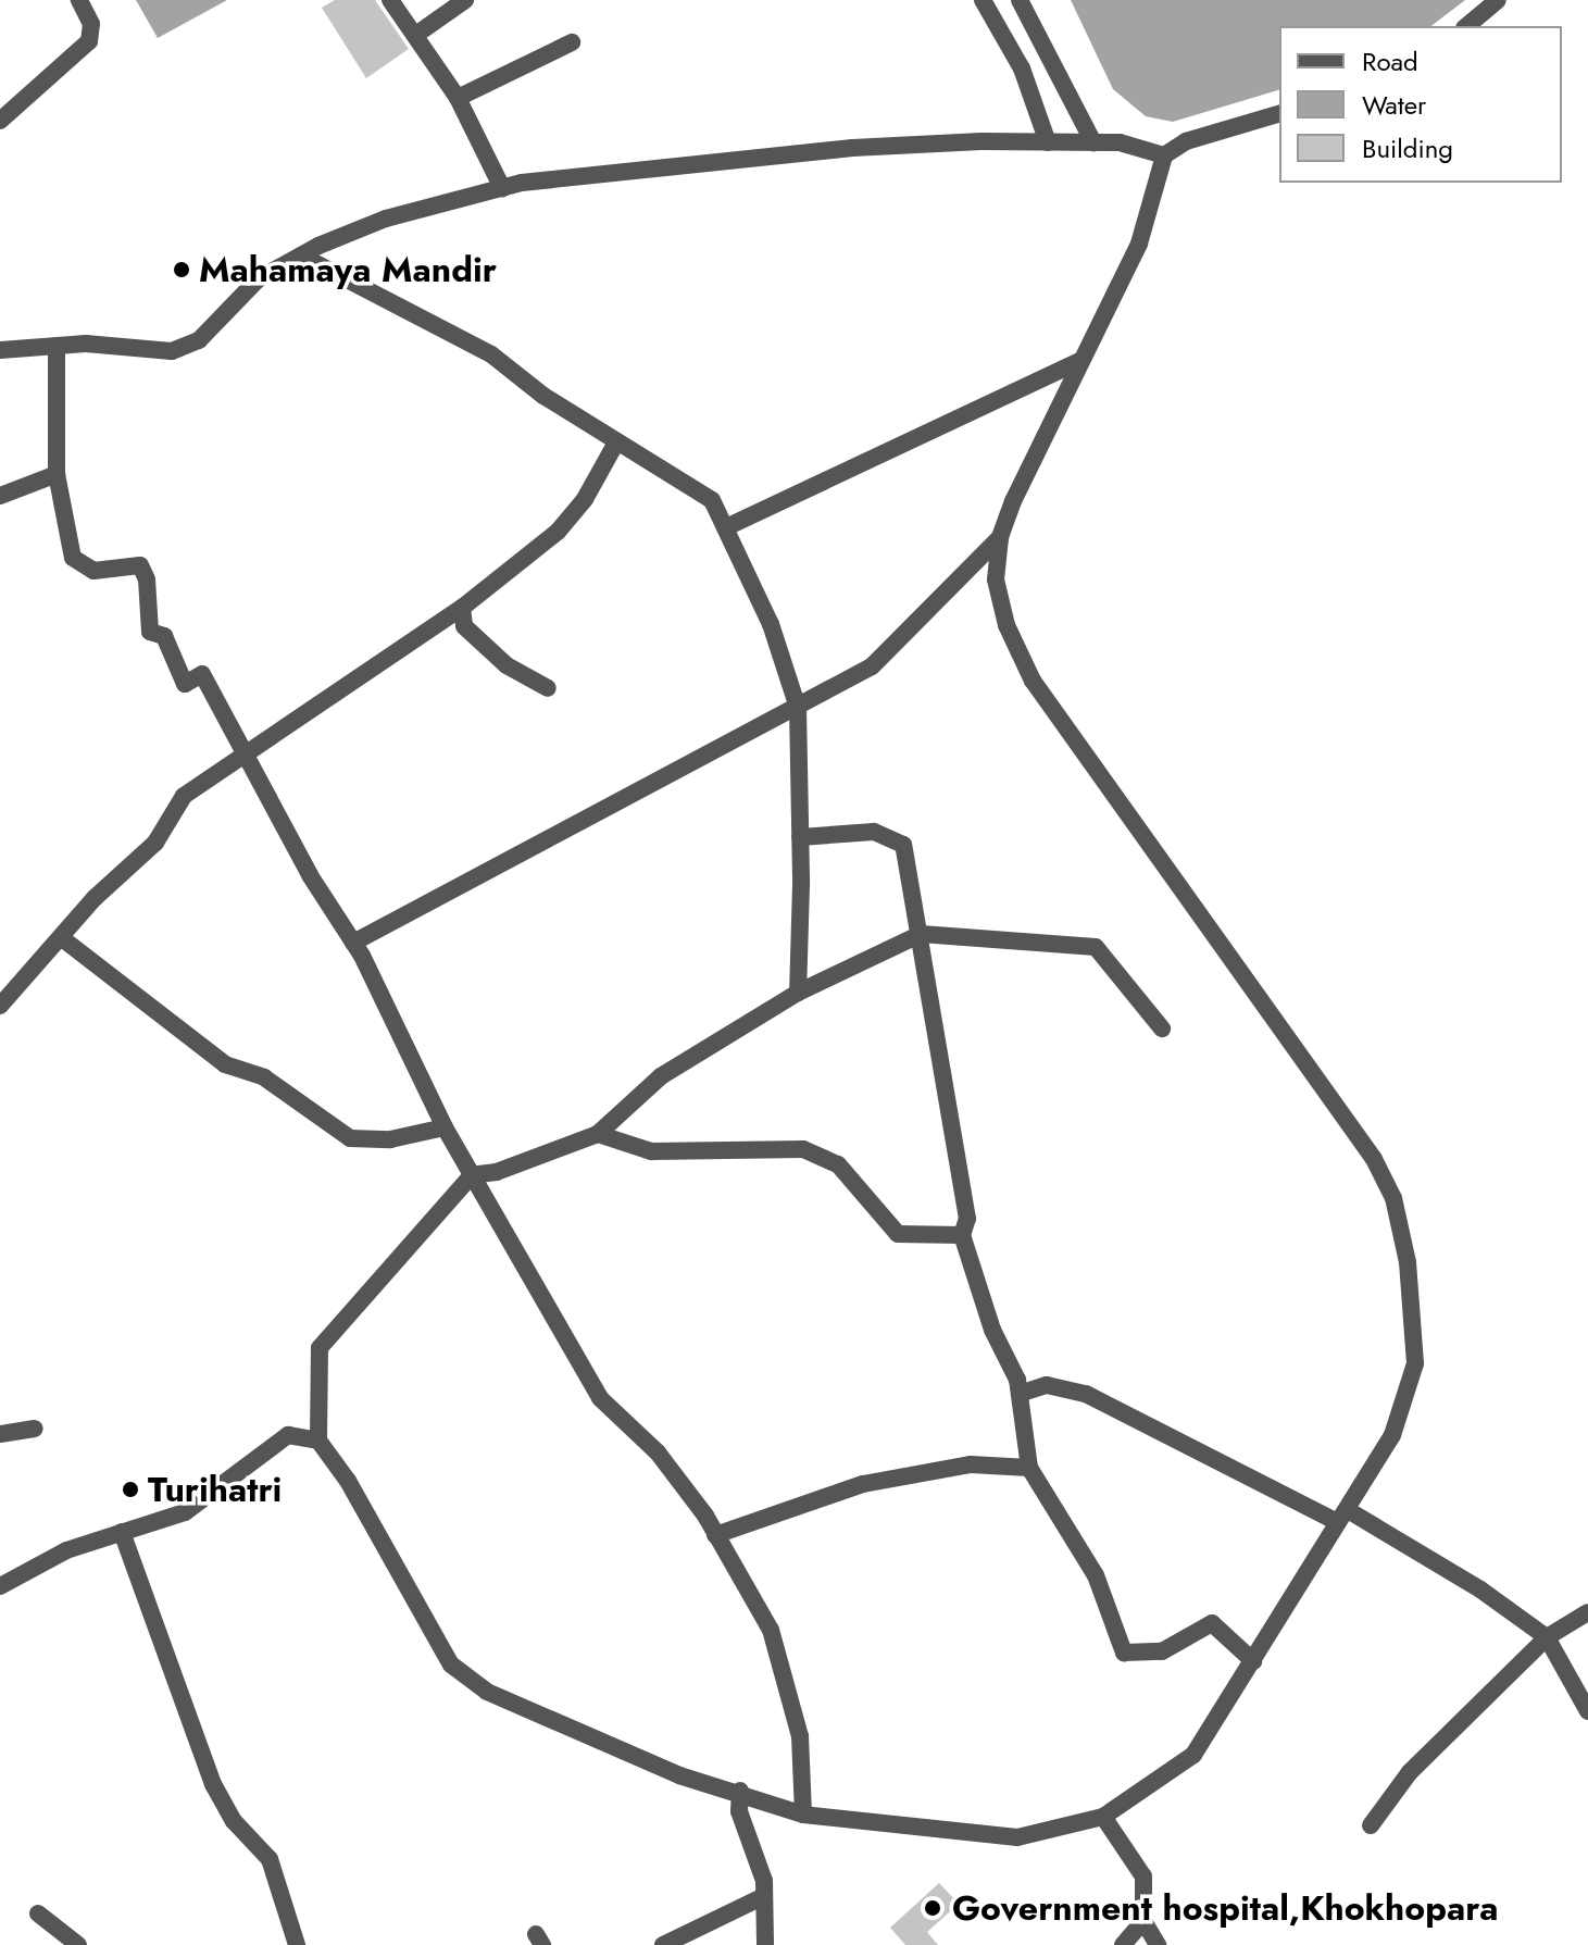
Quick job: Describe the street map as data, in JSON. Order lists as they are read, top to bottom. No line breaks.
{"places":["Mahamaya Mandir","Turihatri","Government hospital,Khokhopara"],"legend":["Road","Water","Building"]}
